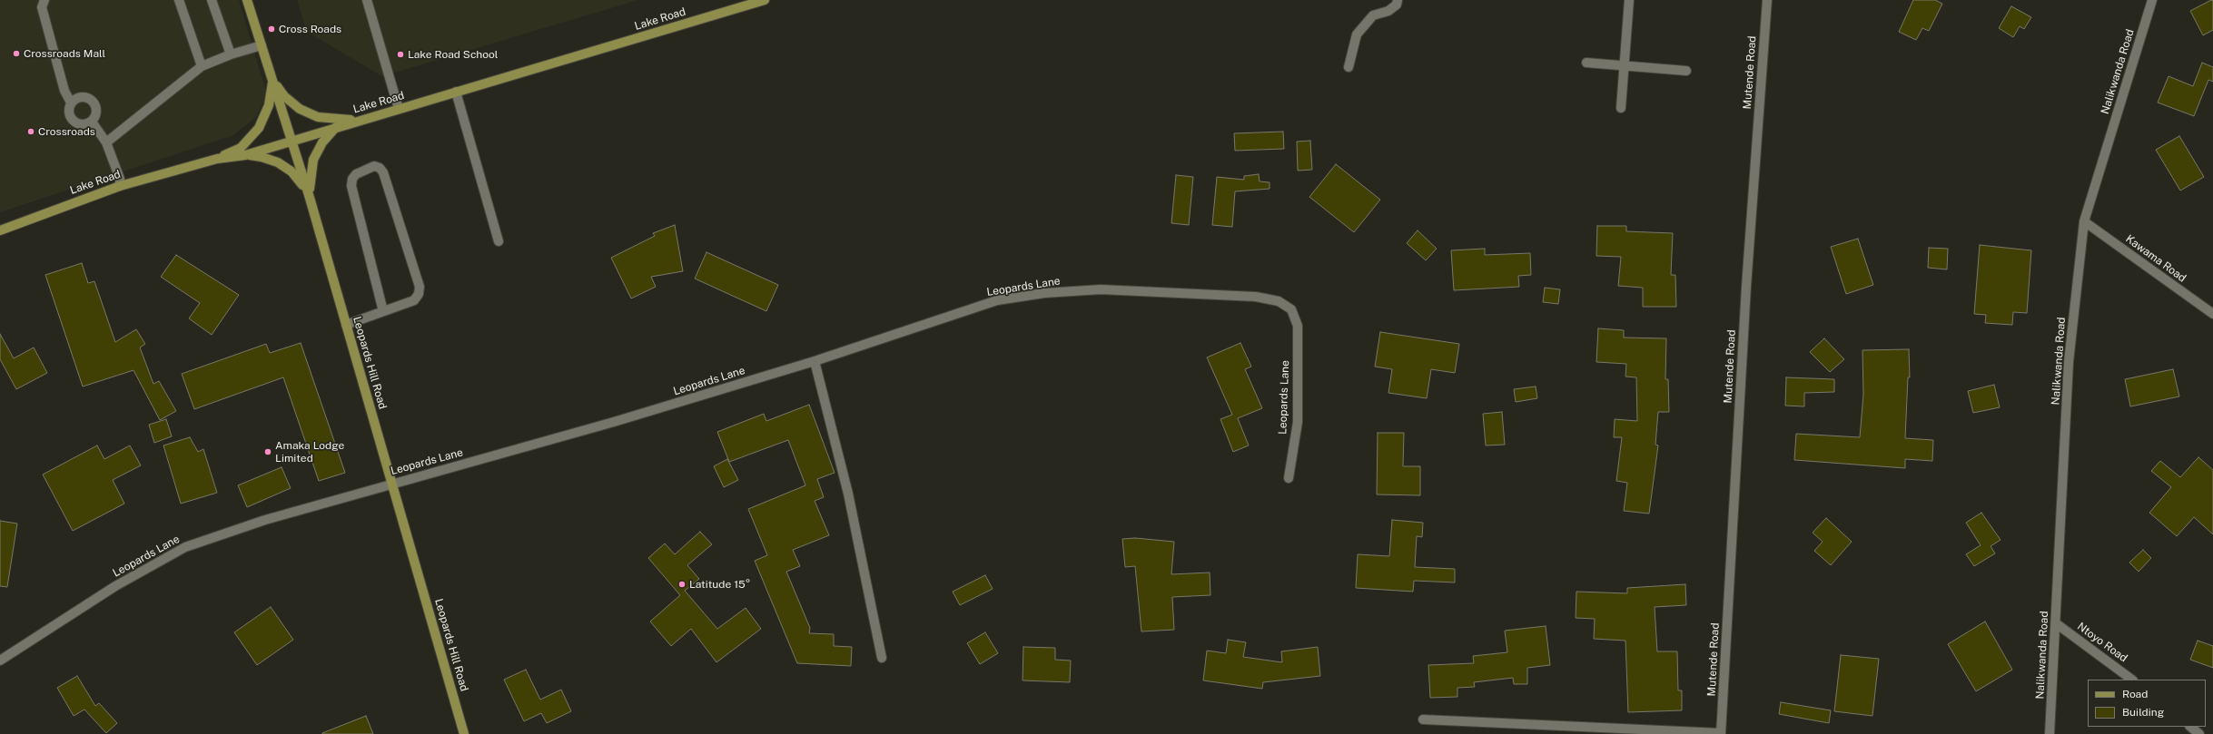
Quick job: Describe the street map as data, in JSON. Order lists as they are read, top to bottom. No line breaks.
{"streets":{"main road":["Lake Road","Leopards Hill Road"],"street":["Nalikwanda Road","Mutende Road","Kawama Road","Leopards Lane","Ntoyo Road"]},"crossings":[["Lake Road","Leopards Hill Road"],["Nalikwanda Road","Kawama Road"],["Nalikwanda Road","Ntoyo Road"],["Leopards Lane","Leopards Hill Road"]],"places":["Cross Roads","Crossroads Mall","Lake Road School","Crossroads","Amaka Lodge Limited","Latitude 15°"],"legend":["Road","Building"]}
